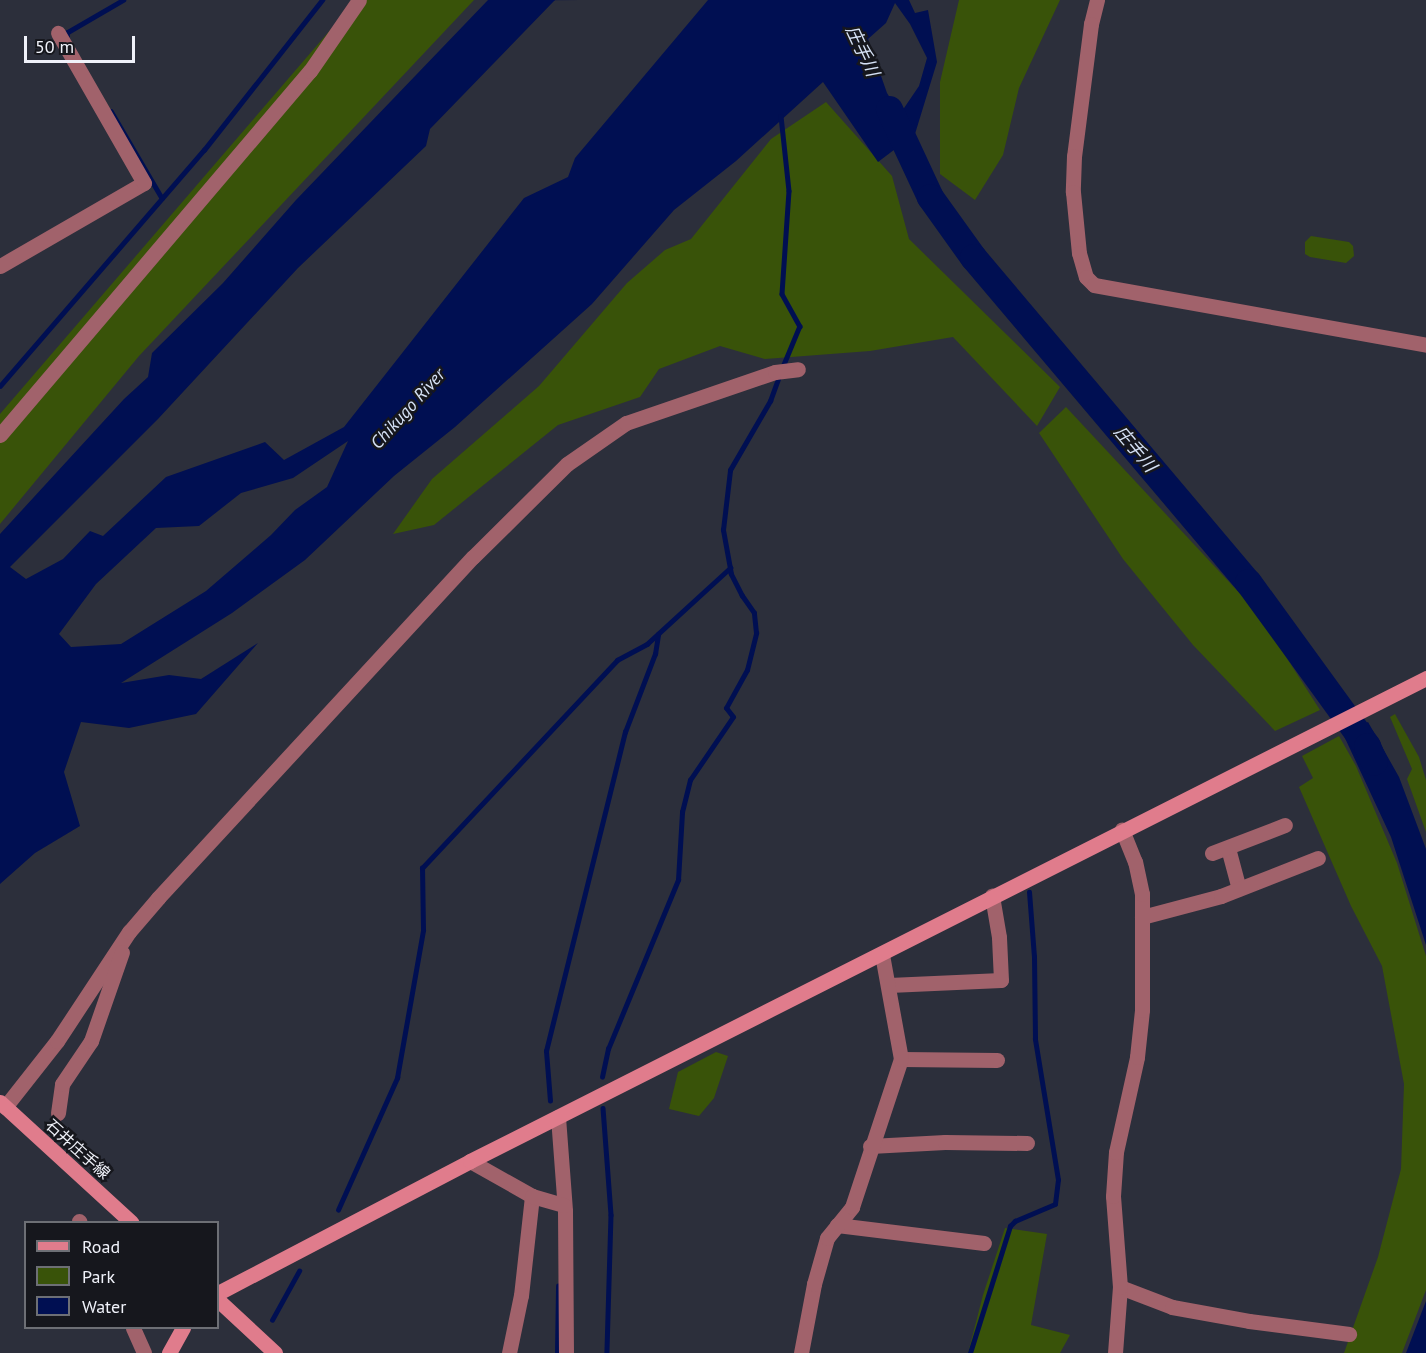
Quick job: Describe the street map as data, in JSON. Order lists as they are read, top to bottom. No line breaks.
{"streets":{"street":["石井庄手線"]},"water":["庄手川","Chikugo River"],"legend":["Road","Park","Water"],"scale_bar":"50 m"}
